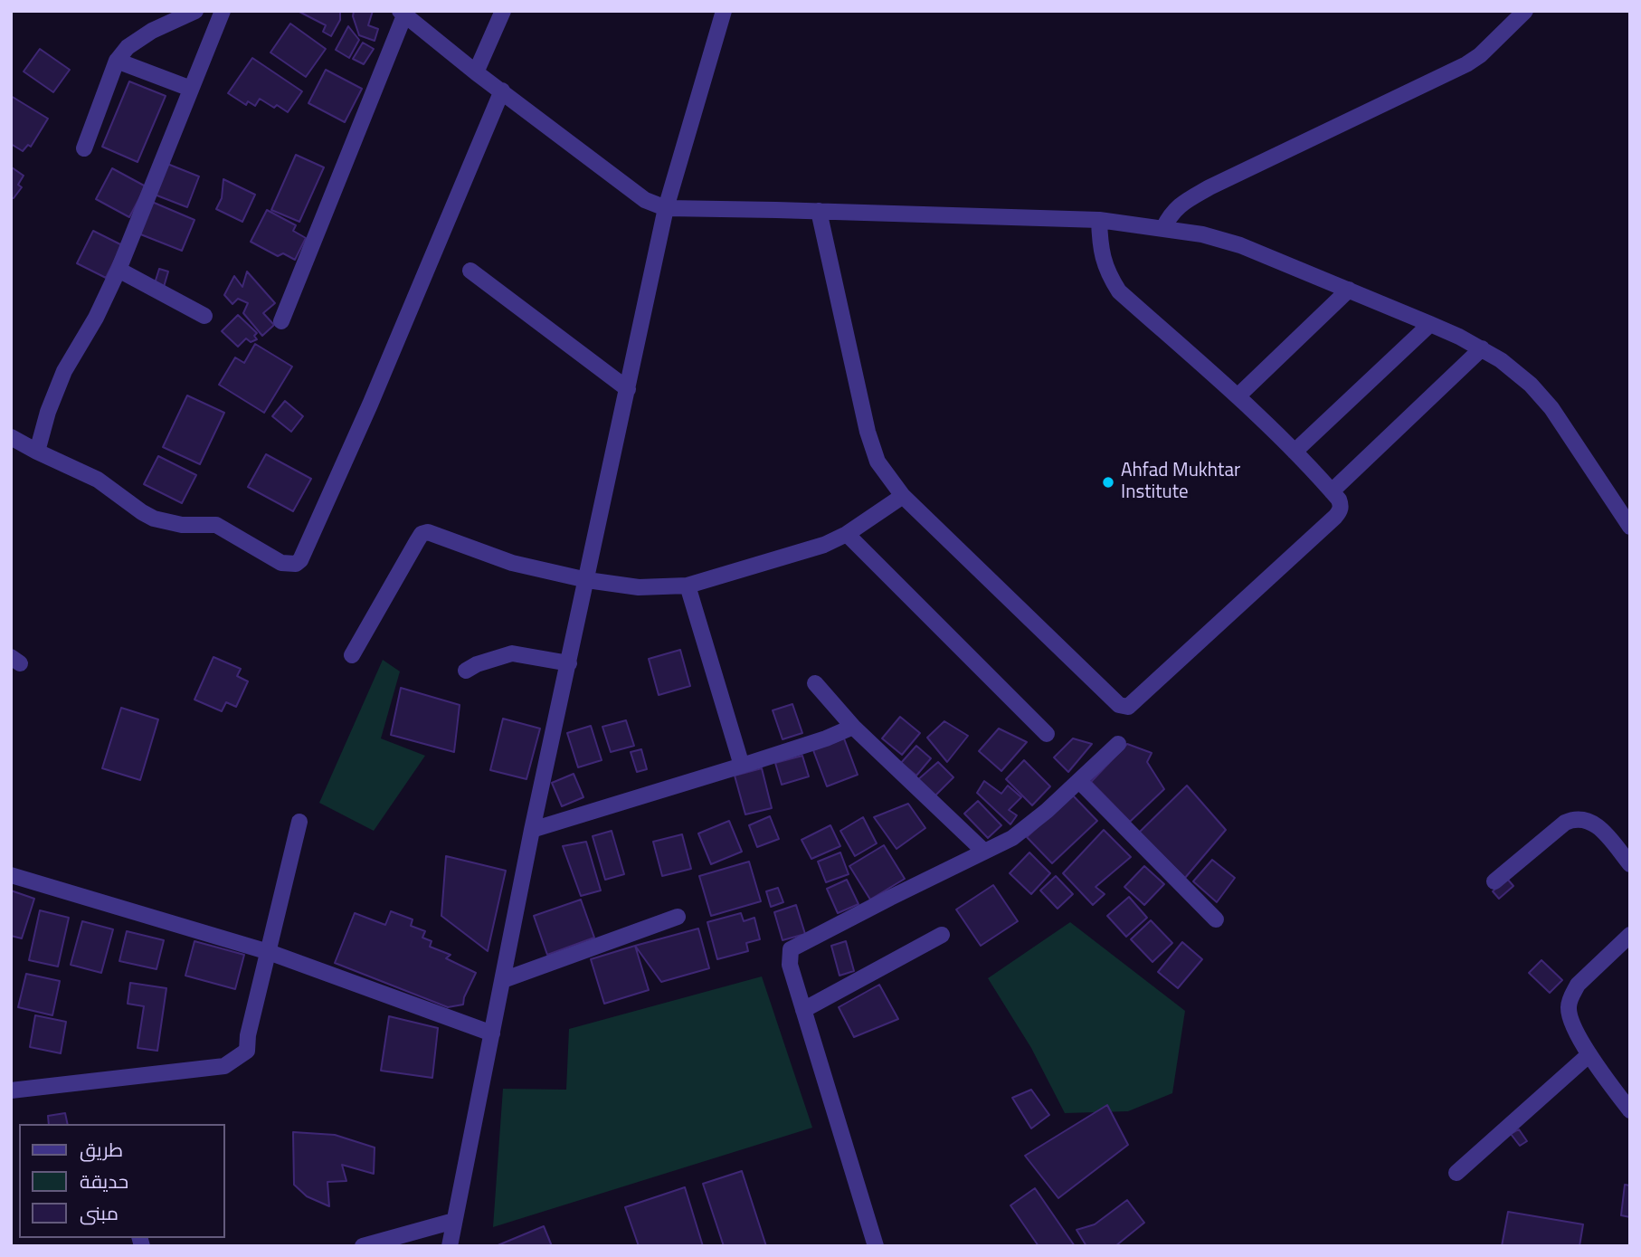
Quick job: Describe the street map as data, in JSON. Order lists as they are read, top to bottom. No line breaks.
{"places":["Ahfad Mukhtar Institute"],"legend":["طريق","حديقة","مبنى"]}
